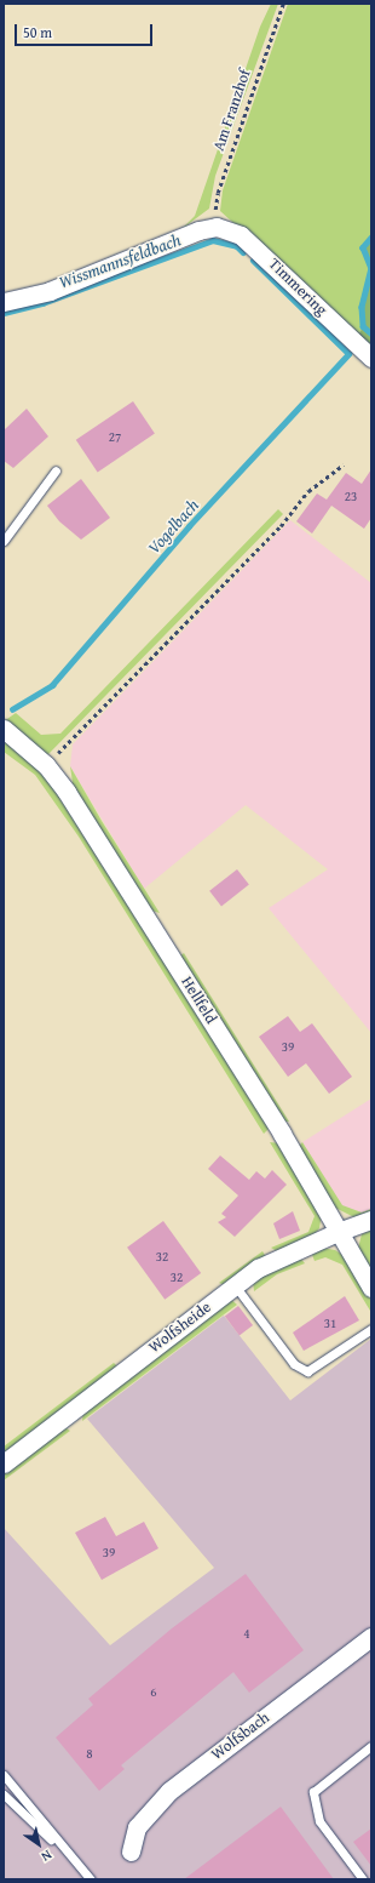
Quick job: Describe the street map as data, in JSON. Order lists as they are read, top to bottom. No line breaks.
{"streets":{"street":["Timmering","Hellfeld","Wolfsheide","Wolfsbach"],"path":["Am Franzhof"]},"crossings":[["Am Franzhof","Timmering"],["Hellfeld","Wolfsheide"]],"water":["Wissmannsfeldbach","Vogelbach"],"house_numbers":["27","23","39","32","32","31","39","4","6","8"],"scale_bar":"50 m","north":"bottom right"}
